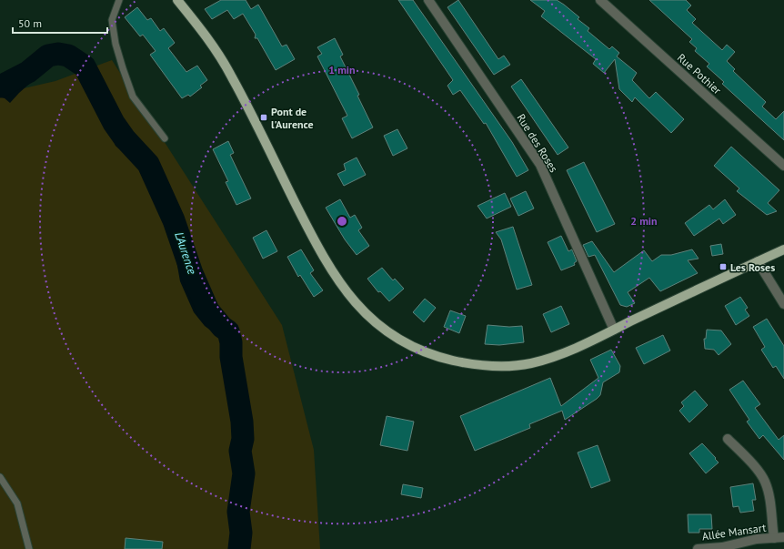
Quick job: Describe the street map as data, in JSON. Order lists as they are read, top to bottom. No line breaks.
{"streets":{"street":["Rue Pothier","Rue des Roses","Allée Mansart"]},"water":["L'Aurence"],"places":{"transit":["Pont de l'Aurence","Les Roses"]},"scale_bar":"50 m","rings":["1 min","2 min"]}
